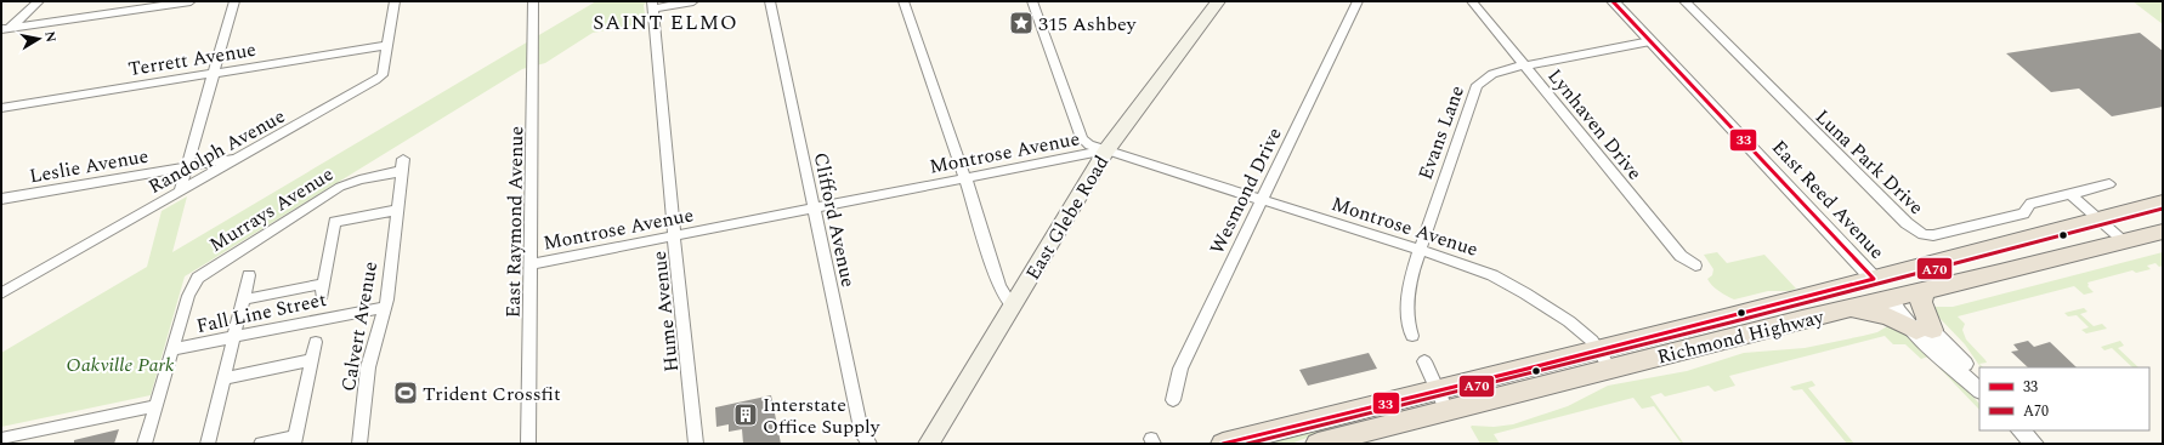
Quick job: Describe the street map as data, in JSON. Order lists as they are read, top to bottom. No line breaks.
{"streets":{"highway":["Richmond Highway"],"main road":["East Glebe Road"],"street":["Terrett Avenue","Lynhaven Drive","Evans Lane","Randolph Avenue","Montrose Avenue","Luna Park Drive","Leslie Avenue","Wesmond Drive","East Reed Avenue","Murrays Avenue","Clifford Avenue","East Raymond Avenue","Fall Line Street","Hume Avenue","Calvert Avenue"]},"crossings":[["Terrett Avenue","Randolph Avenue"],["Lynhaven Drive","Evans Lane"],["Evans Lane","Montrose Avenue"],["Evans Lane","East Reed Avenue"],["Randolph Avenue","Leslie Avenue"],["Montrose Avenue","Wesmond Drive"],["Montrose Avenue","East Glebe Road"],["Montrose Avenue","Clifford Avenue"],["Montrose Avenue","East Raymond Avenue"],["Montrose Avenue","Hume Avenue"],["Montrose Avenue","Richmond Highway"],["East Reed Avenue","Richmond Highway"],["Murrays Avenue","Fall Line Street"],["Murrays Avenue","Calvert Avenue"],["Fall Line Street","Calvert Avenue"]],"districts":["SAINT ELMO"],"parks":["Oakville Park"],"places":{"place":["315 Ashbey"],"sports":["Trident Crossfit"],"building":["Interstate Office Supply"]},"lines":["transit line 33","transit line A70"],"legend":["33","A70"],"north":"right"}
